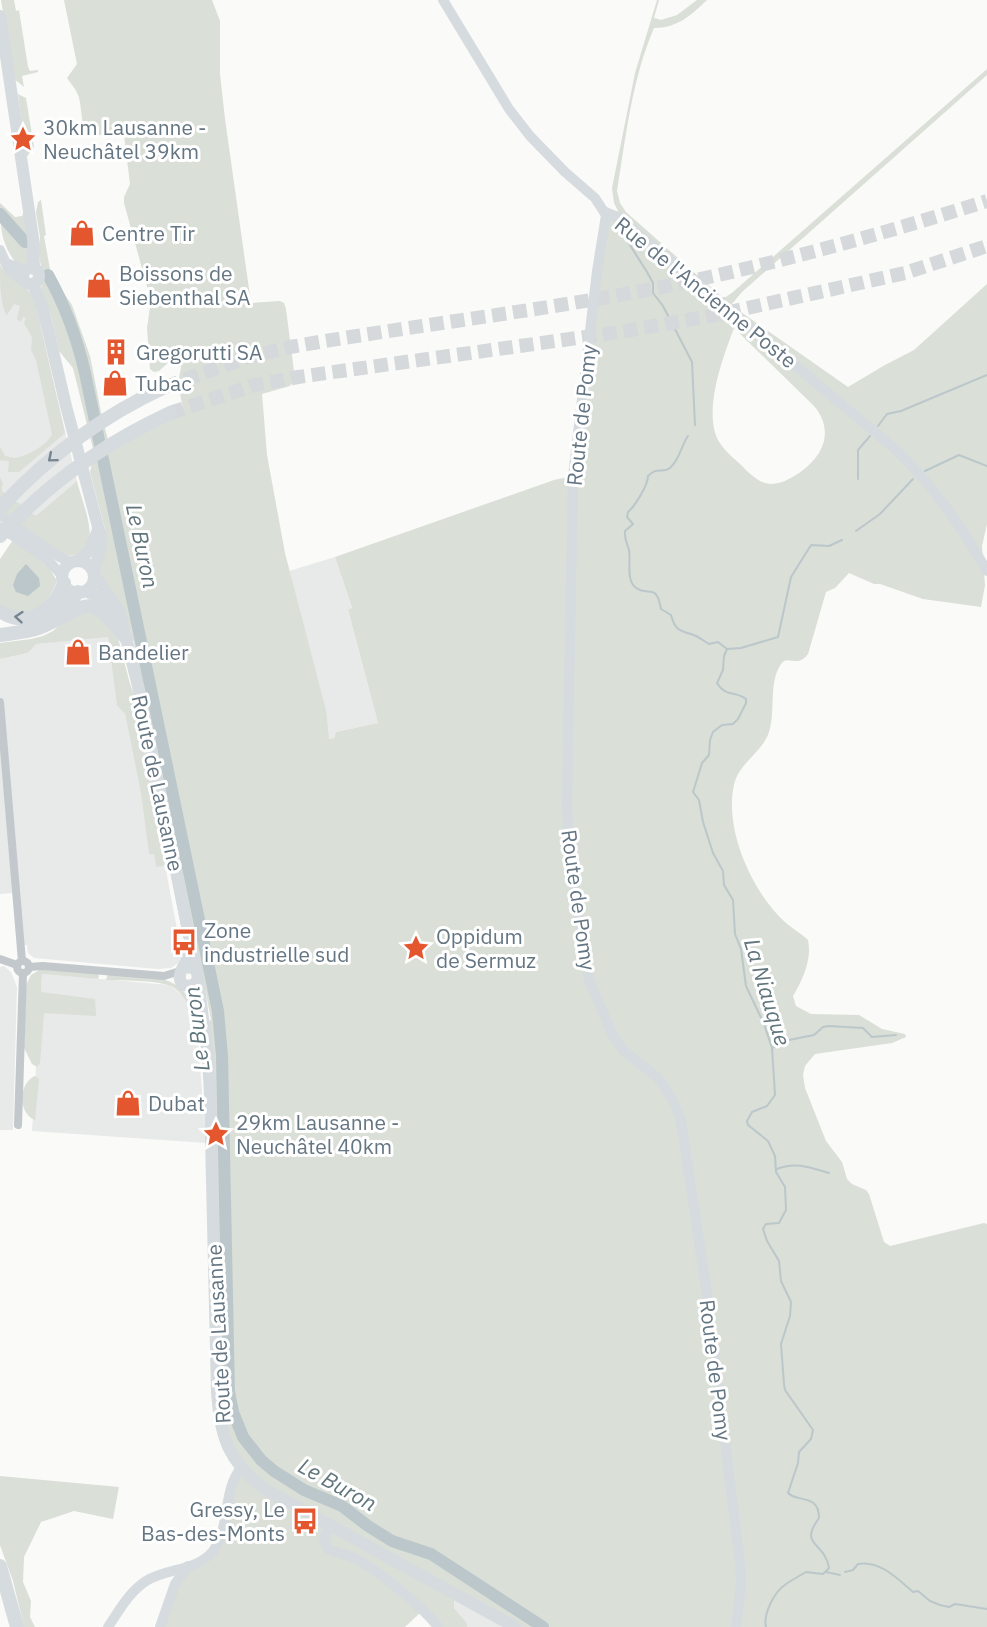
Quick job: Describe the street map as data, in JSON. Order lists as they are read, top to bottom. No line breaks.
{"streets":{"main road":["Route de Lausanne"],"street":["Rue de l'Ancienne Poste","Route de Pomy"]},"crossings":[["Rue de l'Ancienne Poste","Route de Pomy"]],"water":["Le Buron","La Niauque"],"places":{"place":["30km Lausanne - Neuchâtel 39km","Oppidum de Sermuz","29km Lausanne - Neuchâtel 40km"],"shop":["Centre Tir","Boissons de Siebenthal SA","Tubac","Bandelier","Dubat"],"building":["Gregorutti SA"],"bus stop":["Zone industrielle sud","Gressy, Le Bas-des-Monts"]}}
